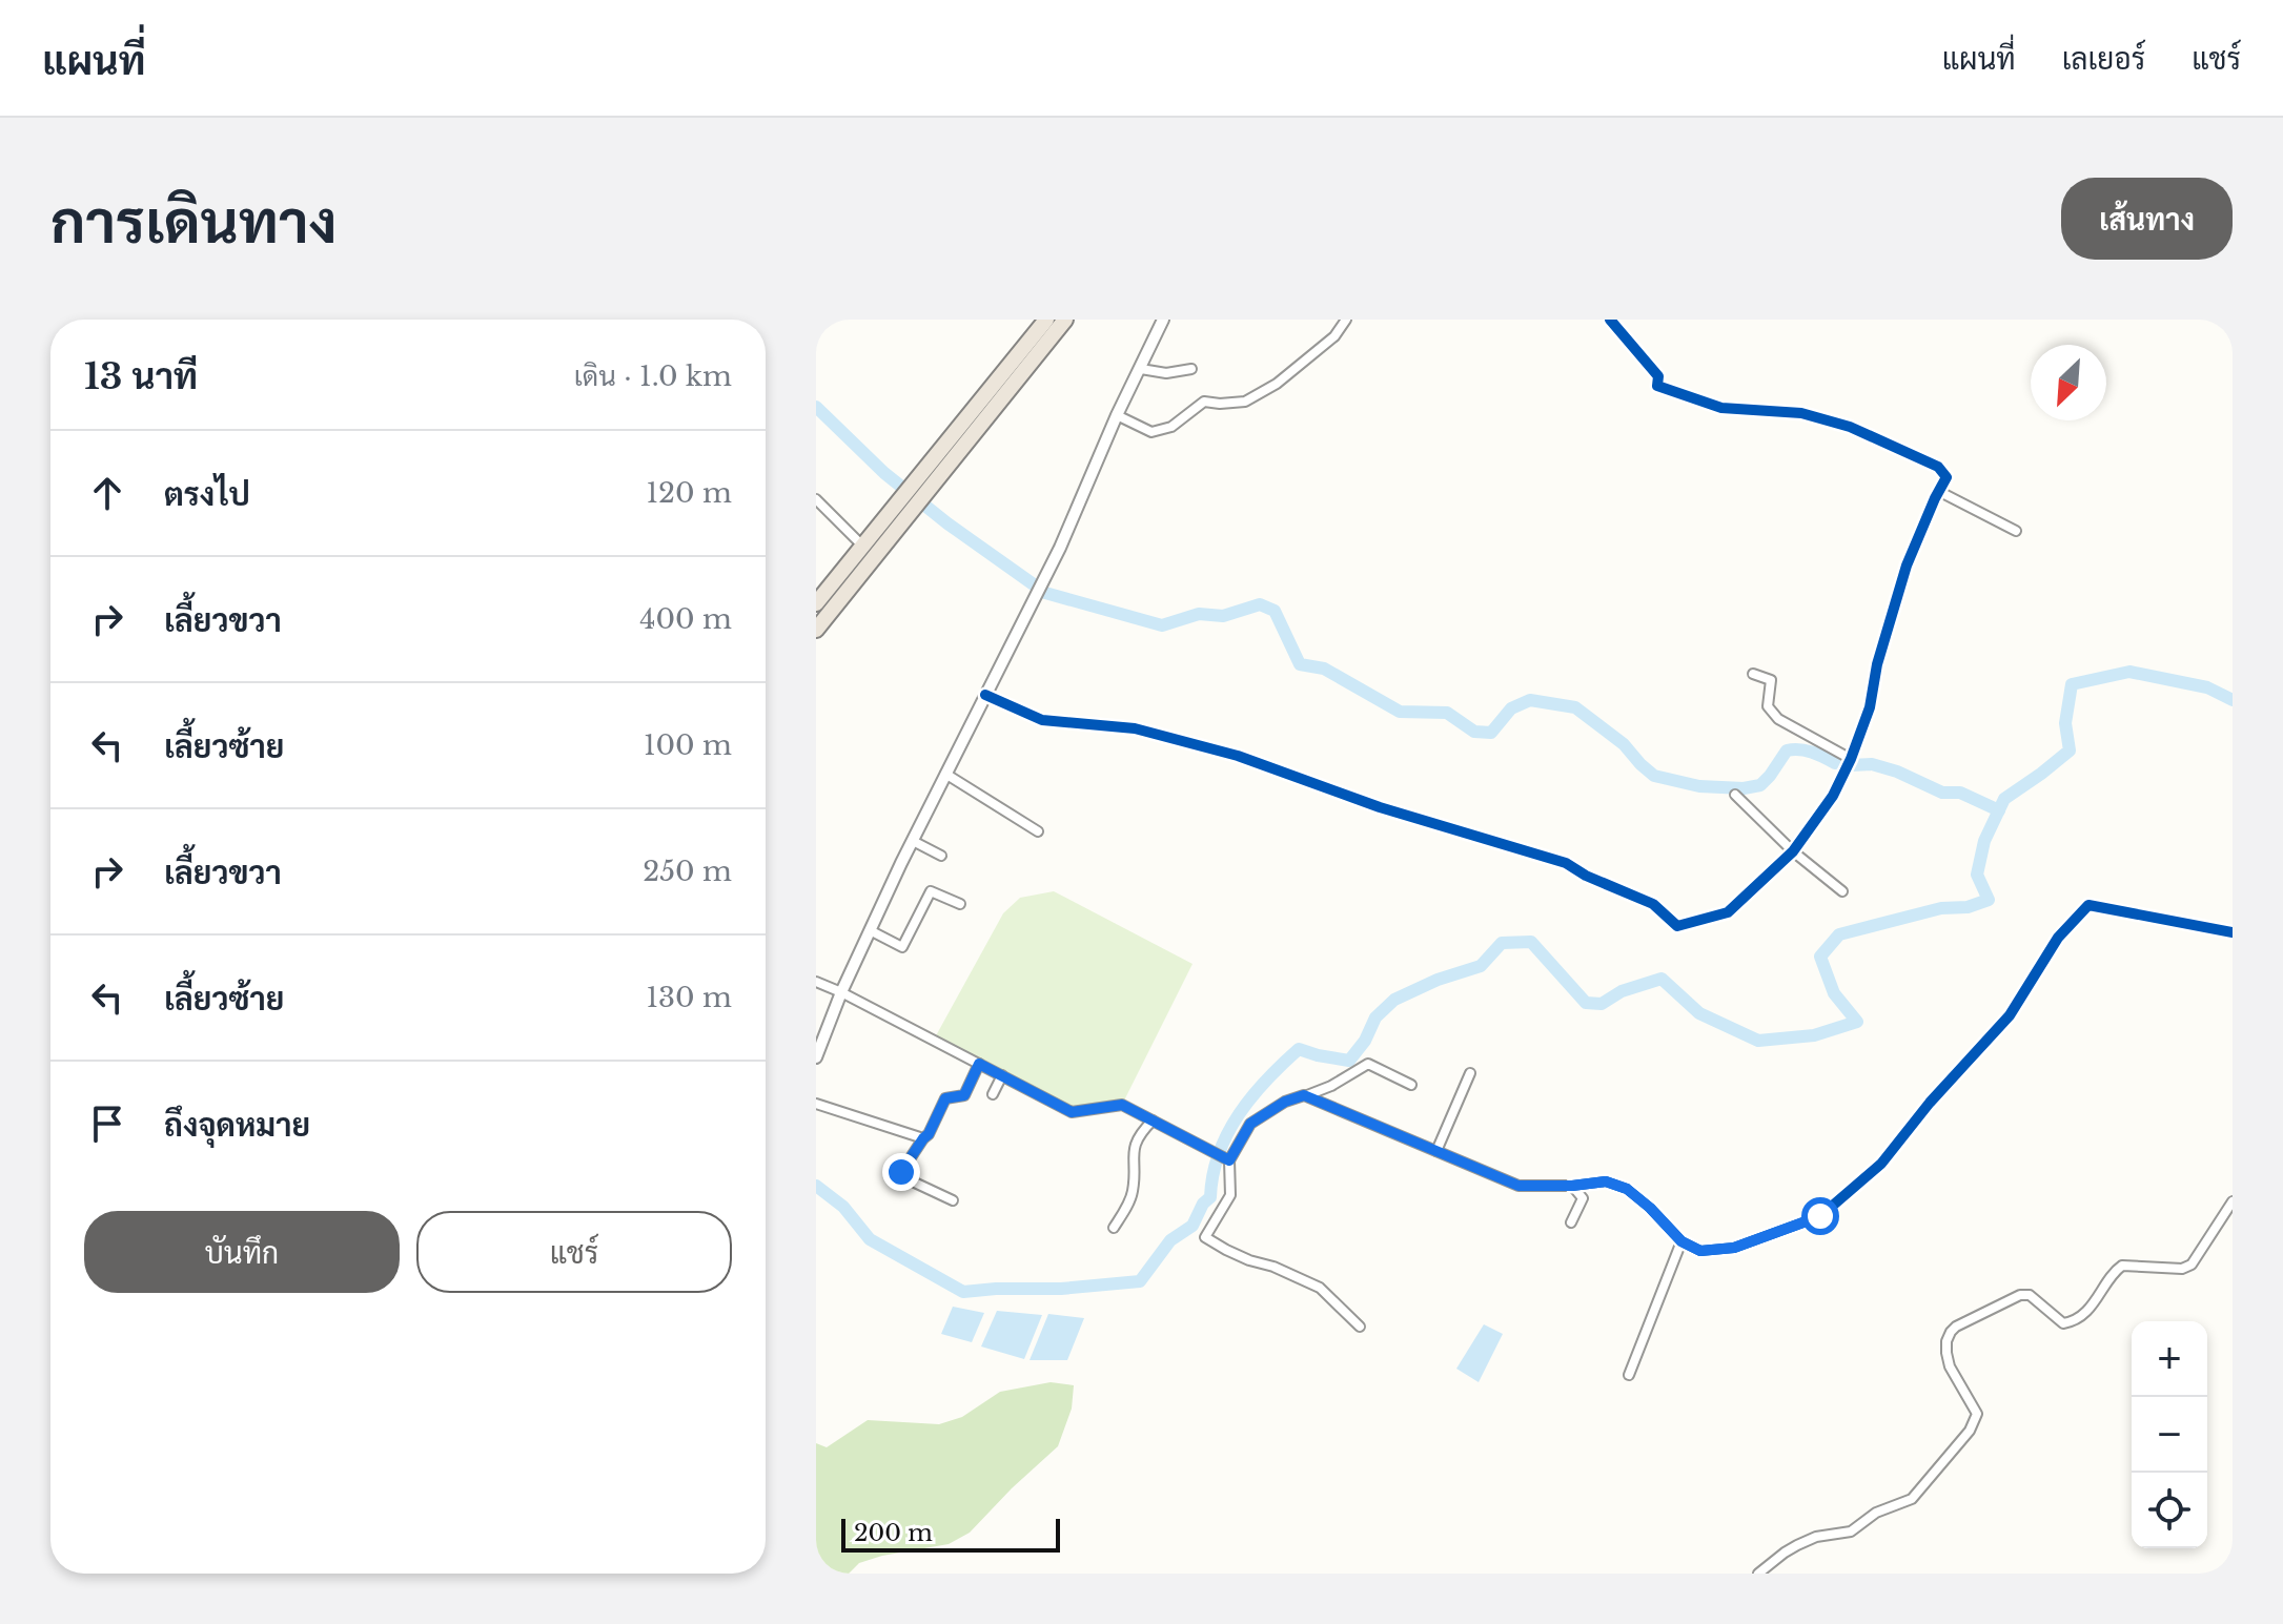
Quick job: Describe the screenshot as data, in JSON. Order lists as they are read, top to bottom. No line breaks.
{"scale_bar":"200 m","north":"bottom left","page":{"header":"แผนที่","nav":["แผนที่","เลเยอร์","แชร์"],"buttons":["เส้นทาง",["บันทึก","แชร์"]],"title":"การเดินทาง","heading":["13 นาที","เดิน · 1.0 km"],"list":[["ตรงไป","120 m"],["เลี้ยวขวา","400 m"],["เลี้ยวซ้าย","100 m"],["เลี้ยวขวา","250 m"],["เลี้ยวซ้าย","130 m"],"ถึงจุดหมาย"],"map_buttons":["+","−"],"scale":"200 m"}}
